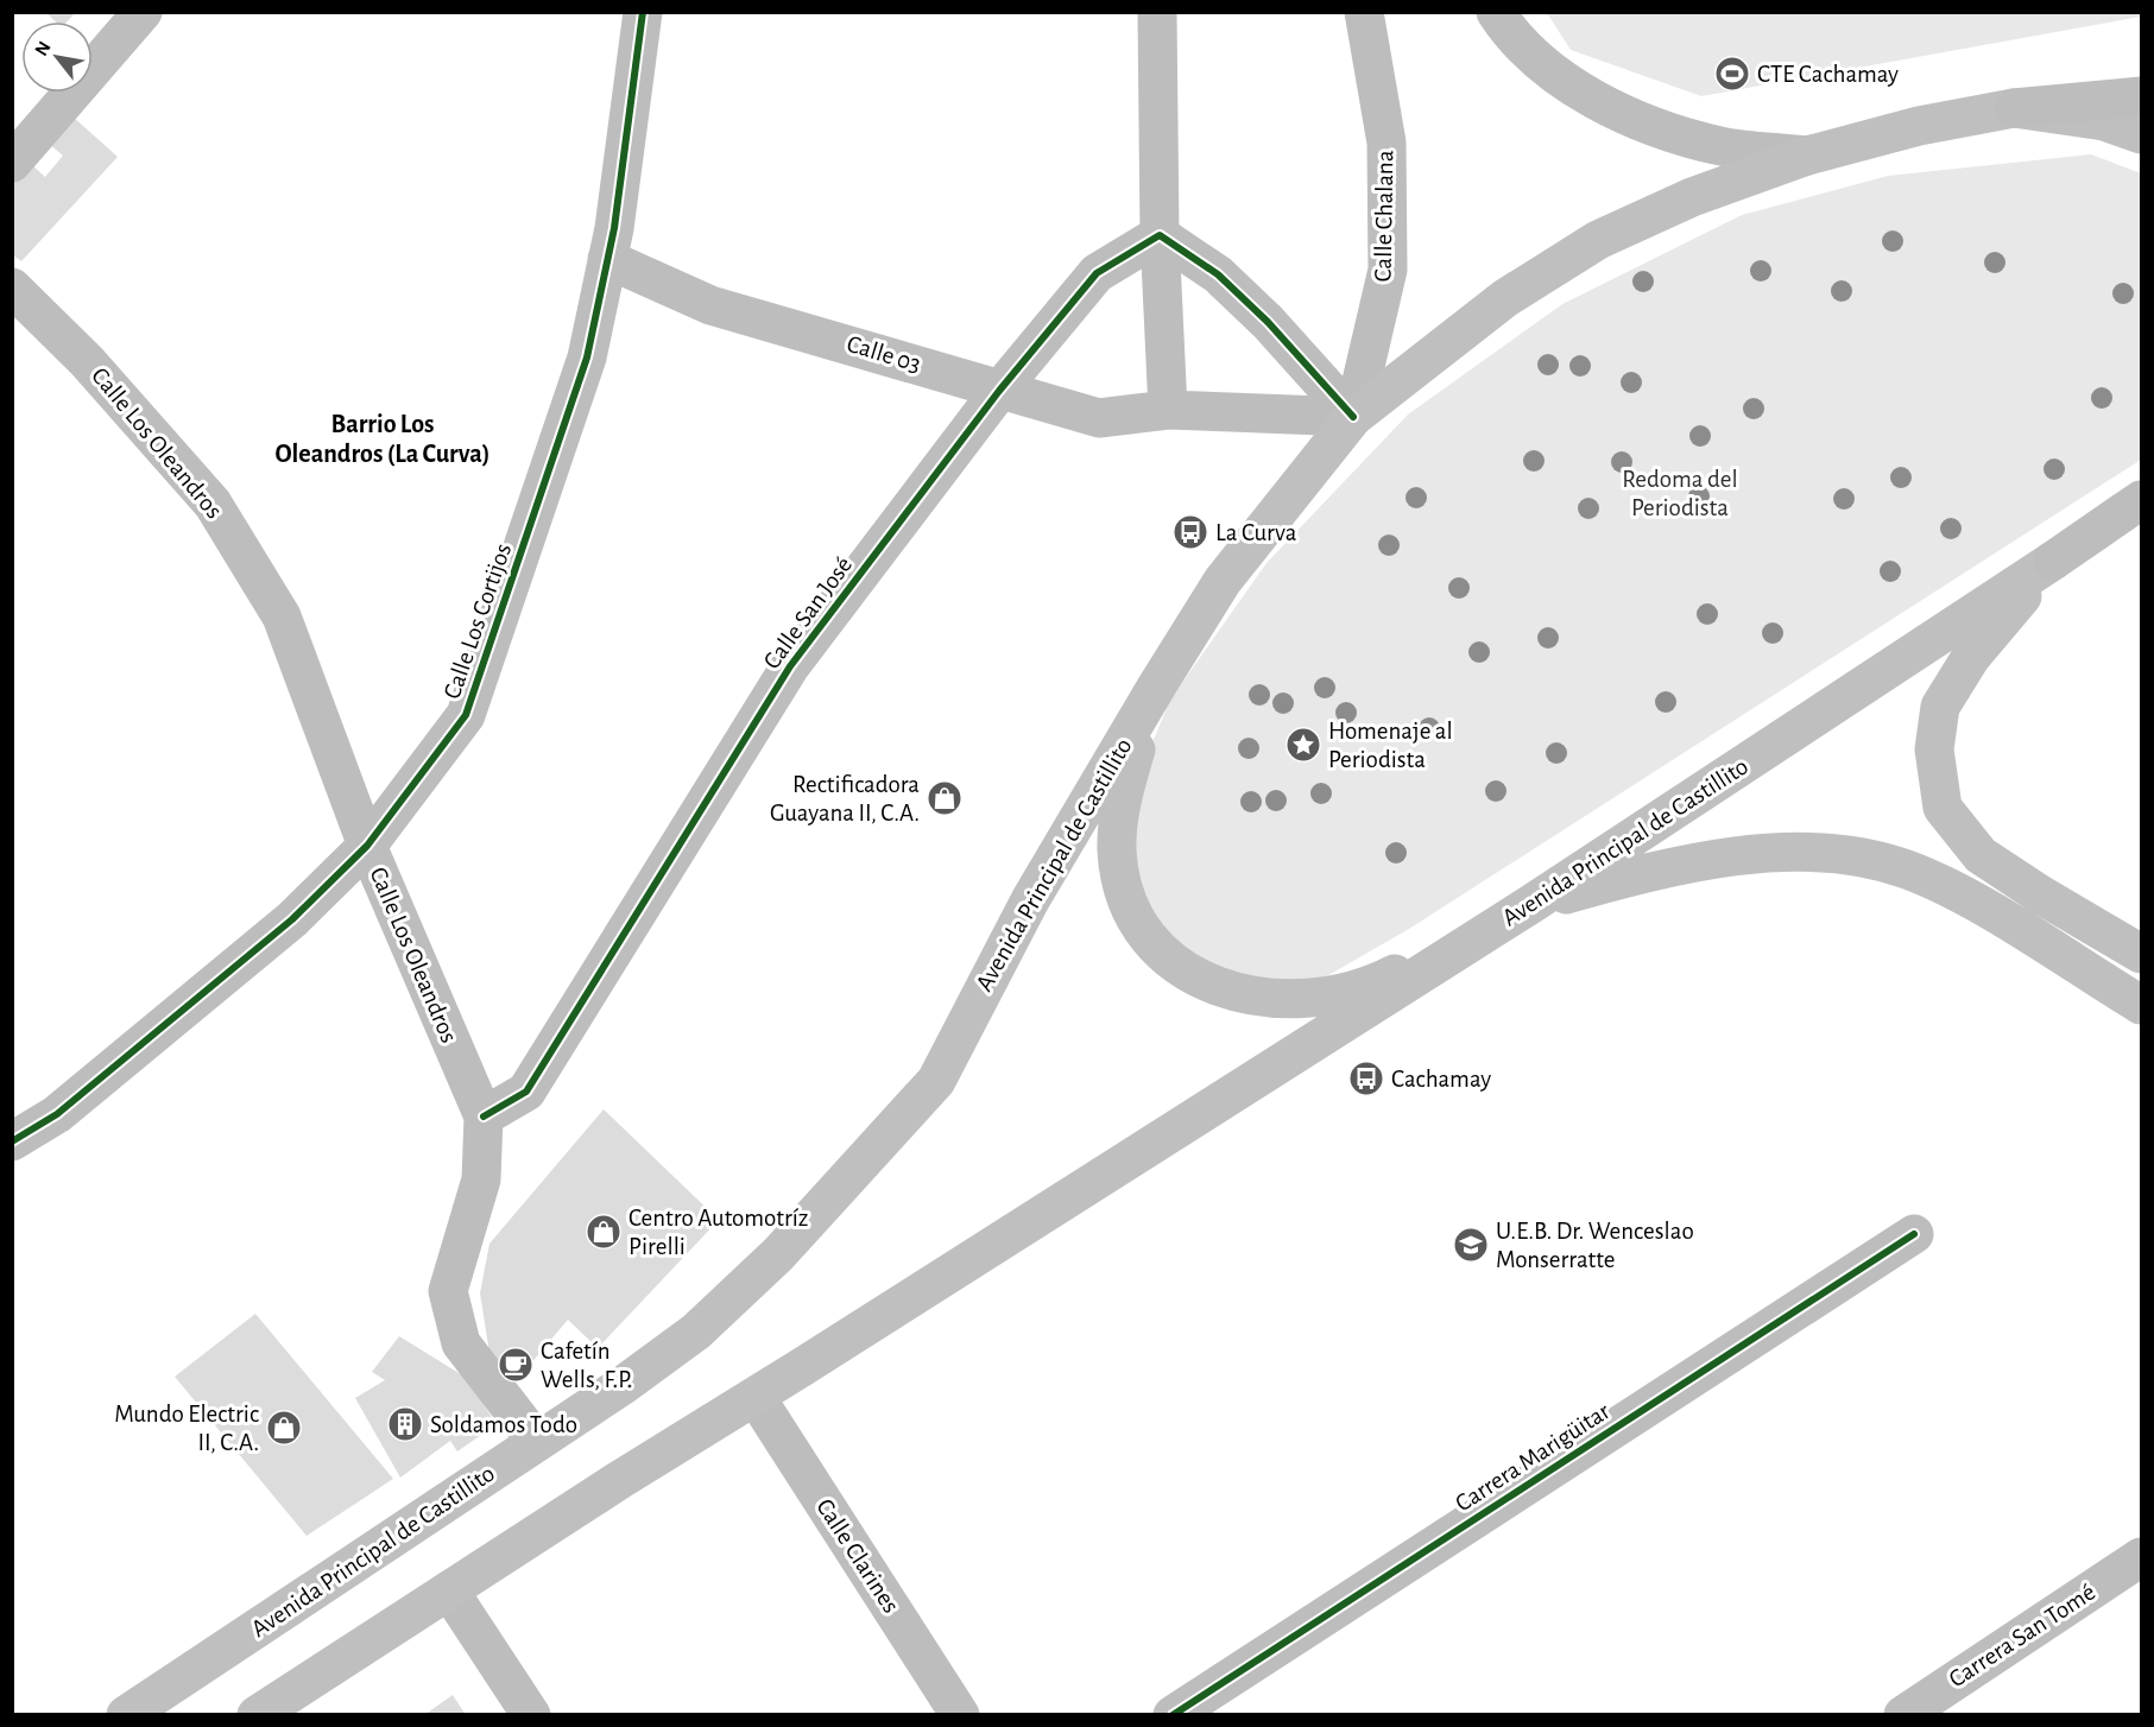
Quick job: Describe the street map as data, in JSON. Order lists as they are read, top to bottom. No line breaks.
{"streets":{"main road":["Avenida Principal de Castillito"],"street":["Calle Chalana","Calle 03","Calle Los Oleandros","Calle San José","Calle Los Cortijos","Carrera Marigüitar","Calle Clarines","Carrera San Tomé"]},"crossings":[["Calle Chalana","Calle 03"],["Calle Chalana","Avenida Principal de Castillito"],["Calle 03","Calle San José"],["Calle 03","Calle Los Cortijos"],["Calle 03","Avenida Principal de Castillito"],["Calle Los Oleandros","Calle San José"],["Calle Los Oleandros","Calle Los Cortijos"],["Calle Los Oleandros","Avenida Principal de Castillito"],["Avenida Principal de Castillito","Calle Clarines"]],"districts":["Barrio Los Oleandros (La Curva)"],"parks":["Redoma del Periodista"],"places":{"sports":["CTE Cachamay"],"bus stop":["La Curva","Cachamay"],"place":["Homenaje al Periodista"],"shop":["Rectificadora Guayana II, C.A.","Centro Automotríz Pirelli","Mundo Electric II, C.A."],"school or university":["U.E.B. Dr. Wenceslao Monserratte"],"cafe":["Cafetín Wells, F.P."],"building":["Soldamos Todo"]},"north":"top left"}
